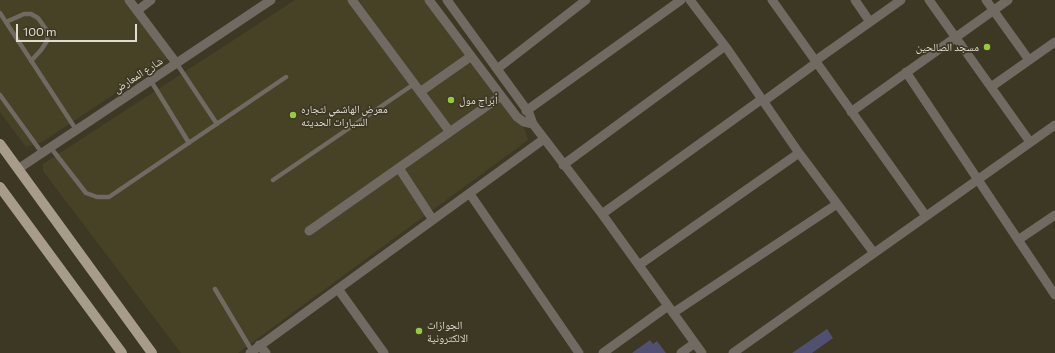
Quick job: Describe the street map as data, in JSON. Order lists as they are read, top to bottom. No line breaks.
{"streets":{"street":["شارع المعارض"]},"places":["مسجد الصالحين","أبراج مول","معرض الهاشمي لتجاره السيارات الحديثه","الجوازات الالكترونية"],"scale_bar":"100 m"}
